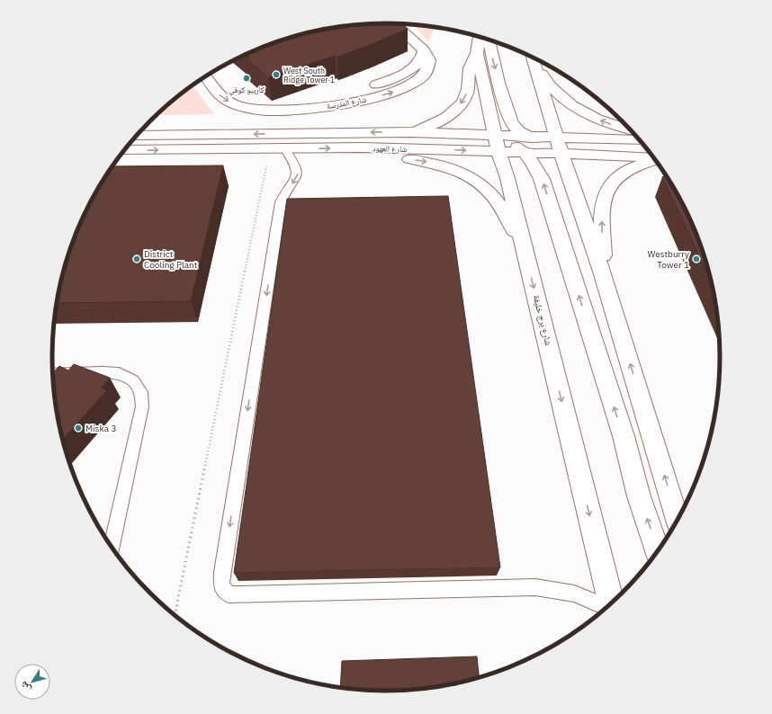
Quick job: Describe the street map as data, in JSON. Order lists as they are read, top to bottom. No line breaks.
{"streets":{"street":["شارع المدرسة","شارع العهود","شارع برج خليفة"]},"crossings":[["شارع العهود","شارع برج خليفة"]],"places":["West South Ridge Tower 1","كاريبو كوفي","District Cooling Plant","Westburry Tower 1","Miska 3"],"north":"bottom left"}
